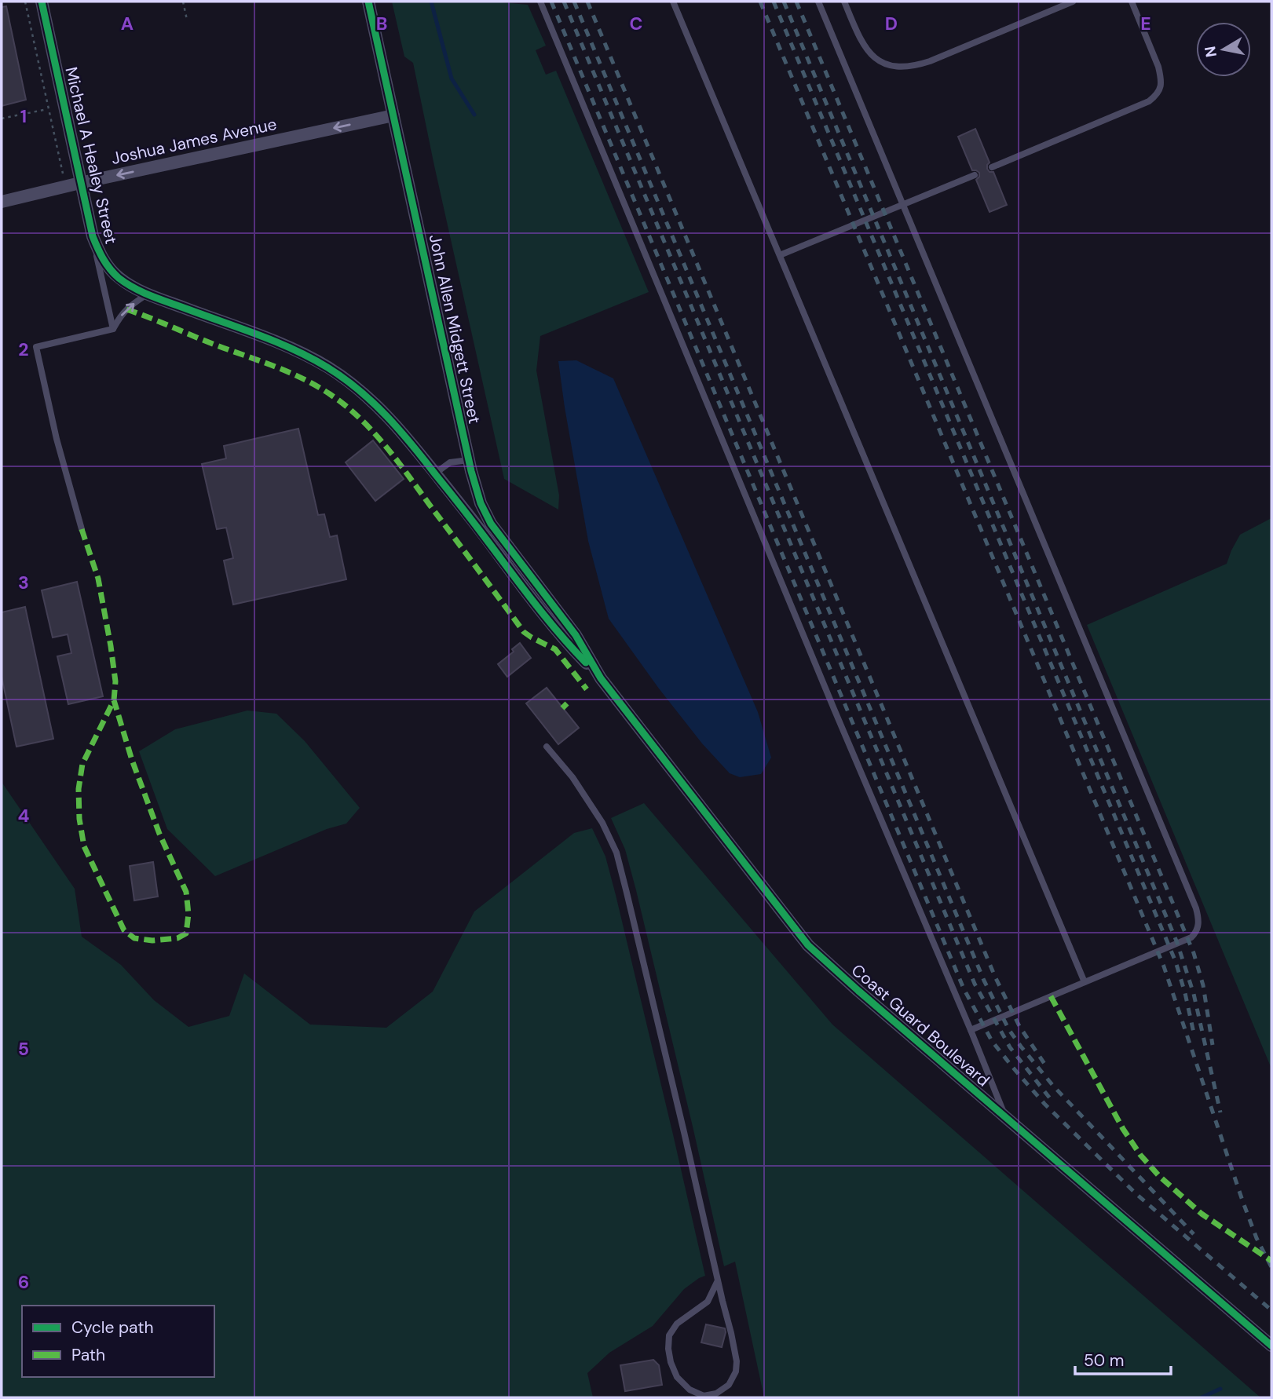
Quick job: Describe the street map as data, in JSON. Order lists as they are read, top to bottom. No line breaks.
{"streets":{"street":["Joshua James Avenue","Michael A Healey Street","John Allen Midgett Street","Coast Guard Boulevard"]},"crossings":[["Joshua James Avenue","Michael A Healey Street"],["Joshua James Avenue","John Allen Midgett Street"],["Michael A Healey Street","John Allen Midgett Street"],["Michael A Healey Street","Coast Guard Boulevard"],["John Allen Midgett Street","Coast Guard Boulevard"]],"one_way":["Joshua James Avenue"],"legend":["Cycle path","Path"],"scale_bar":"50 m","north":"left","grid":{"columns":["A","B","C","D","E"],"rows":["1","2","3","4","5","6"]}}
